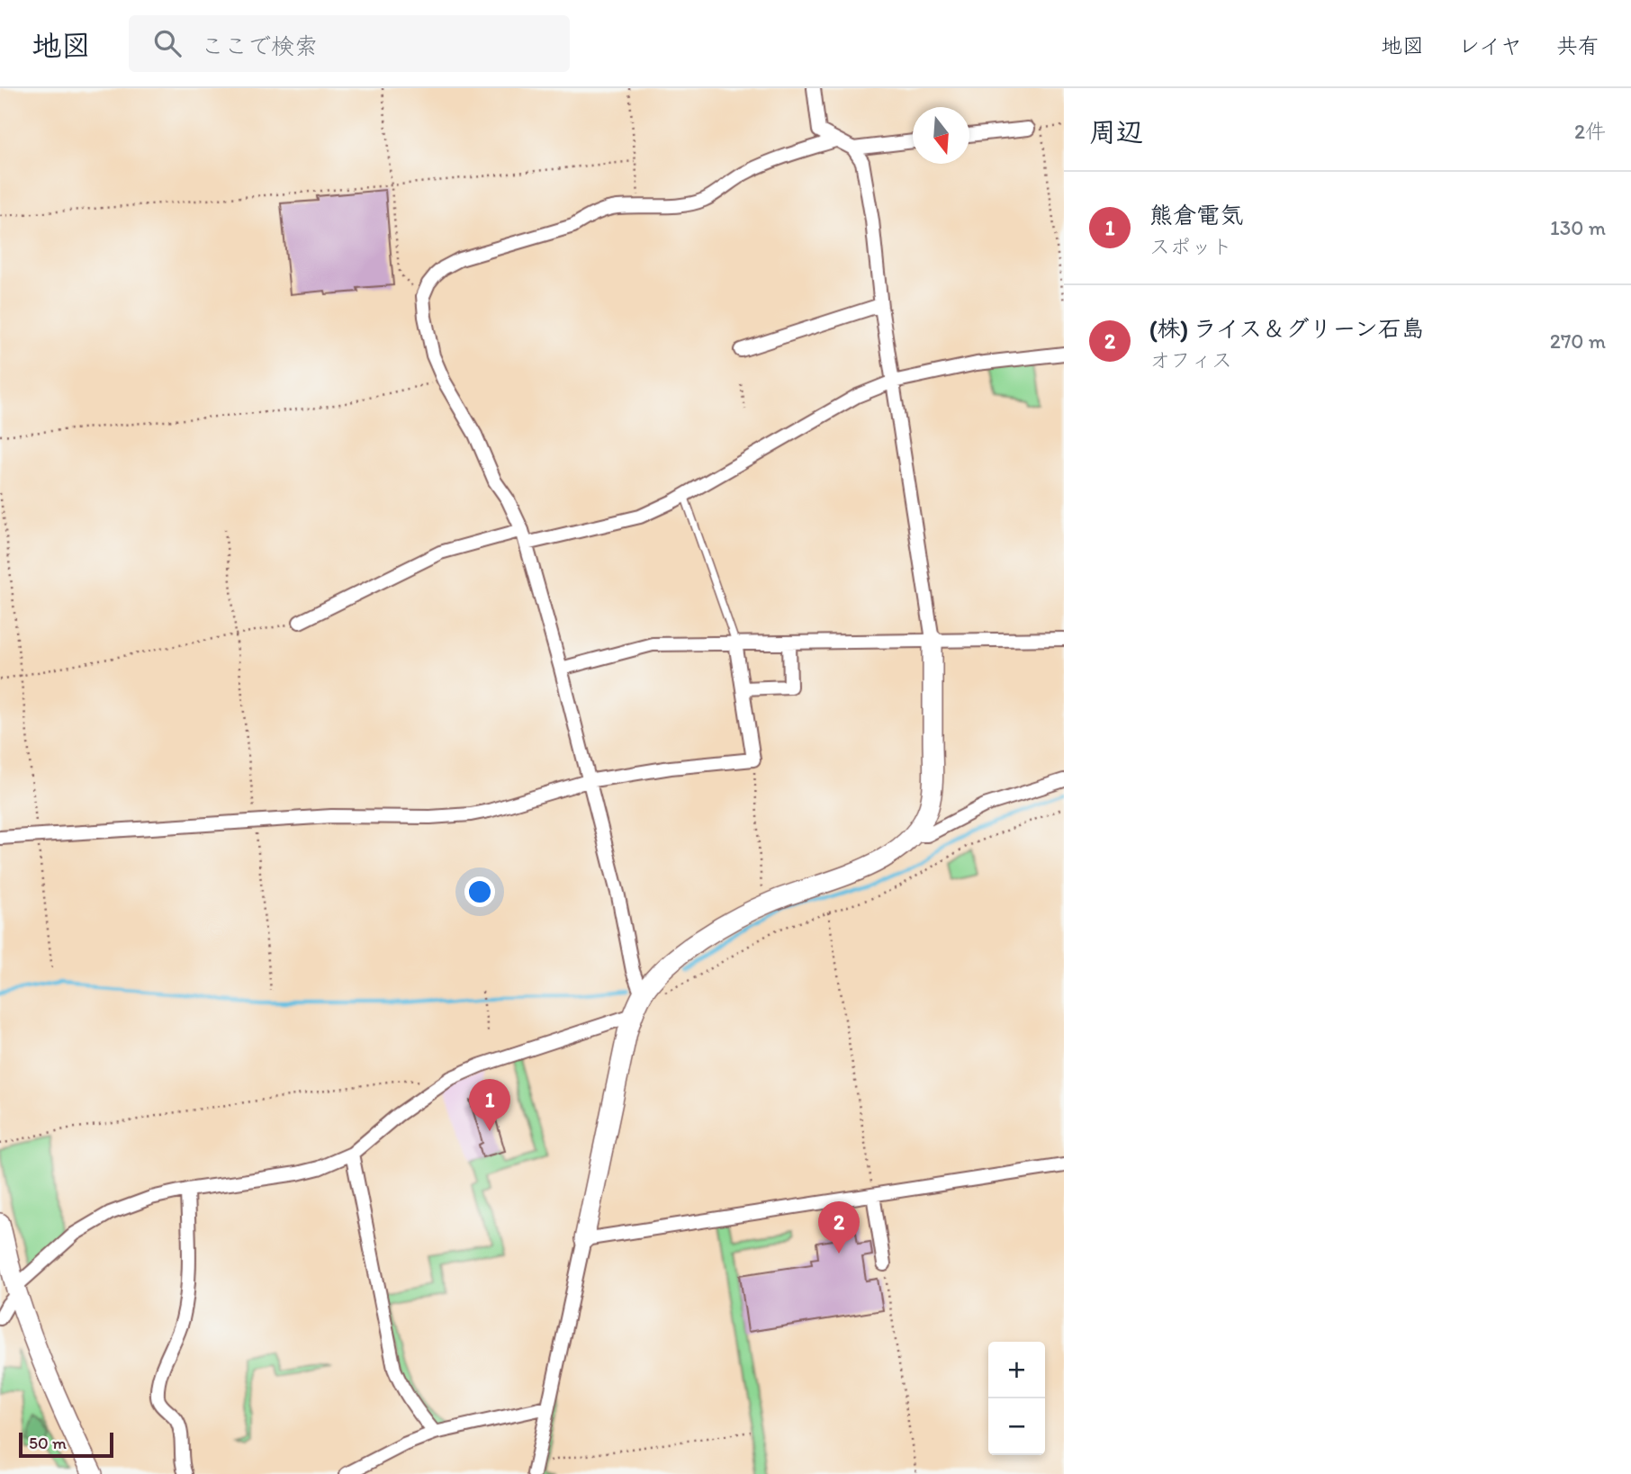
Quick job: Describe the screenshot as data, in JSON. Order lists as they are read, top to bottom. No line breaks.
{"scale_bar":"50 m","north":"bottom","page":{"header":"地図","search":"ここで検索","nav":["地図","レイヤ","共有"],"heading":["周辺","2件"],"list":[{"mark":"1","name":"熊倉電気","note":"スポット","value":"130 m"},{"mark":"2","name":"(株) ライス＆グリーン石島","note":"オフィス","value":"270 m"}],"pins":["1","2"],"map_buttons":["+","−"],"scale":"50 m"}}
